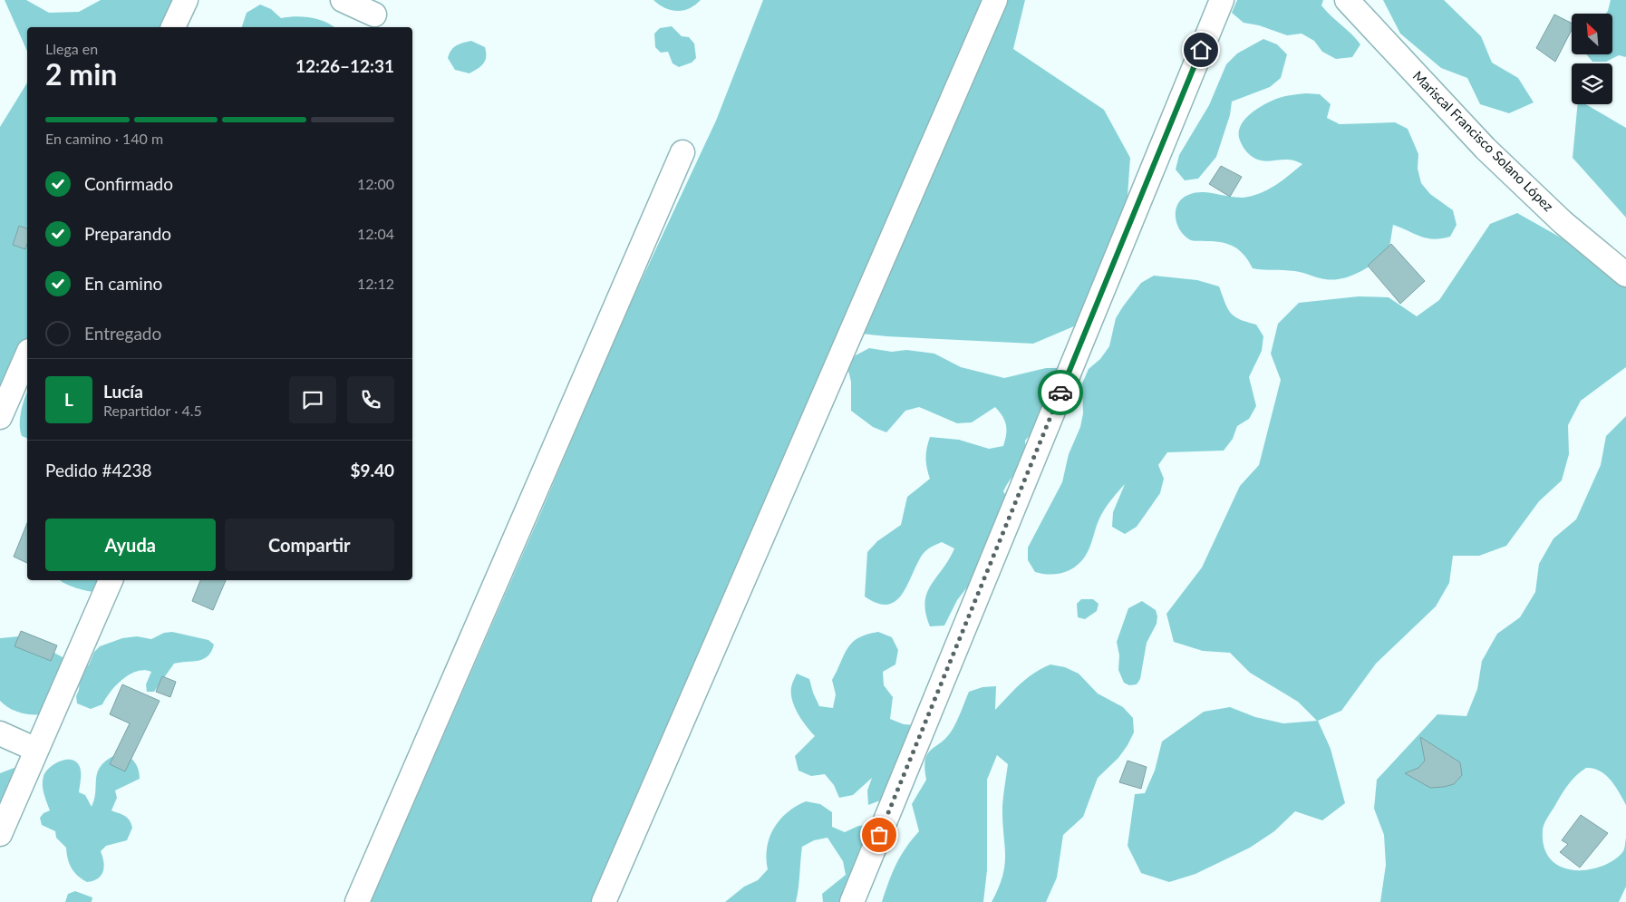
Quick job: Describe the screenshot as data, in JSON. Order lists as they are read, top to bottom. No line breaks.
{"streets":{"street":["Mariscal Francisco Solano López"]},"north":"top left","page":{"heading":["2 min","Llega en","12:26–12:31"],"panel":["Lucía","Repartidor · 4.5","Pedido #4238","$9.40"],"bar":"En camino · 140 m","list":[["Confirmado","12:00"],["Preparando","12:04"],["En camino","12:12"],"Entregado"],"round":"L","buttons":["Ayuda","Compartir"]}}
